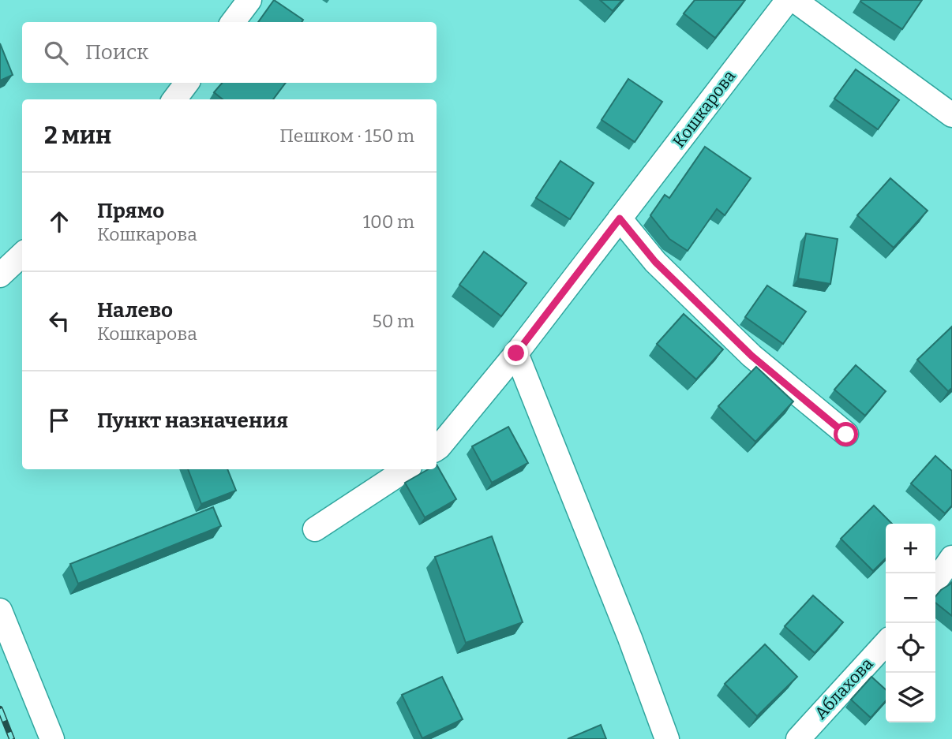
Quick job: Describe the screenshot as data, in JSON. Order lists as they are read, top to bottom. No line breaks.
{"streets":{"street":["Кошкарова","Аблахова"]},"page":{"search":"Поиск","heading":["2 мин","Пешком · 150 m"],"list":[["Прямо","Кошкарова","100 m"],["Налево","Кошкарова","50 m"],"Пункт назначения"],"map_buttons":["+","−"]}}
